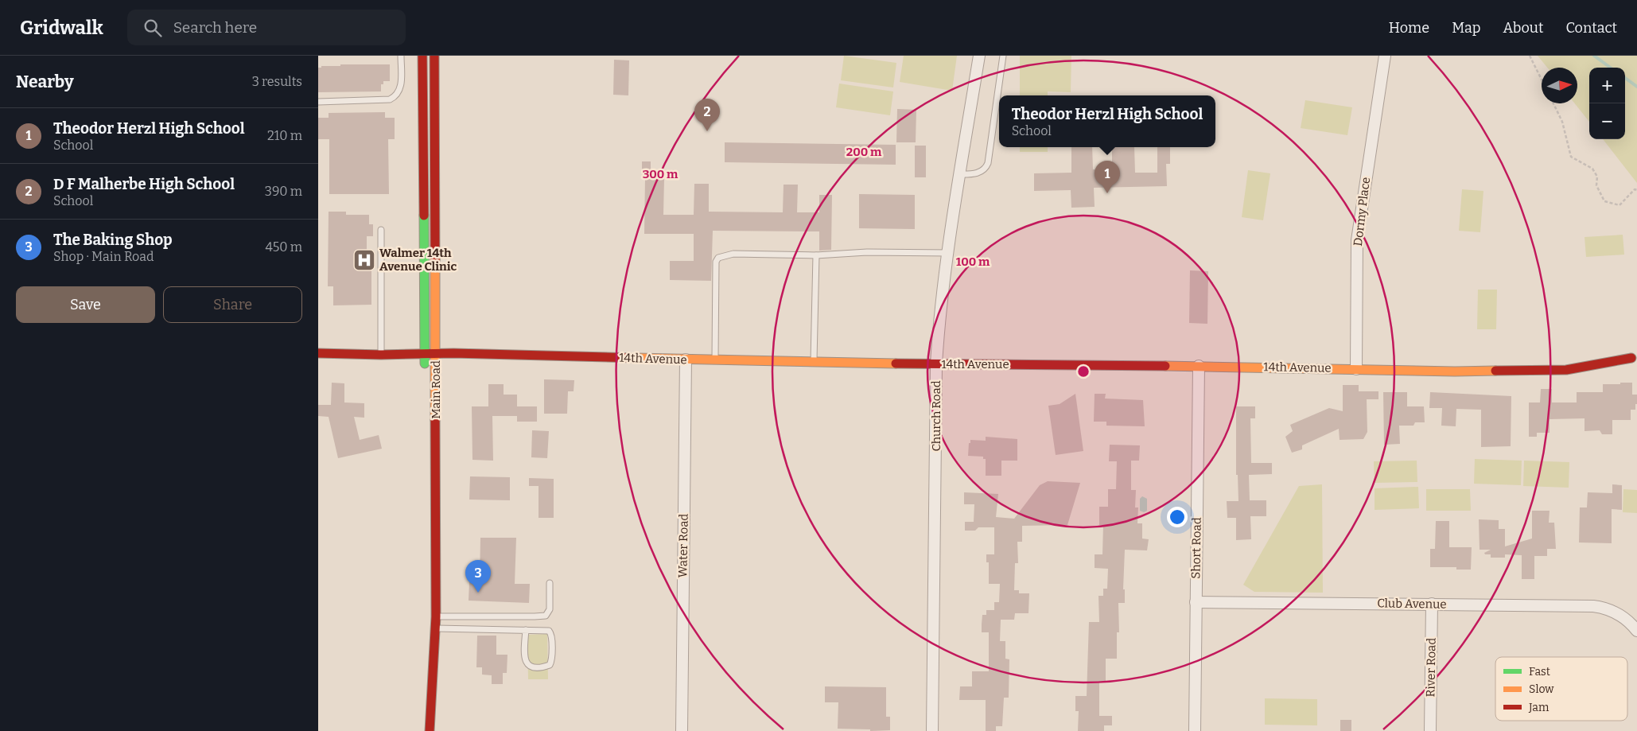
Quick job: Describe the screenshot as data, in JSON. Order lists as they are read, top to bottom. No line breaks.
{"streets":{"street":["Dormy Place","14th Avenue","Main Road","Church Road","Water Road","Short Road","Club Avenue","River Road"]},"crossings":[["Dormy Place","14th Avenue"],["14th Avenue","Main Road"],["14th Avenue","Church Road"],["14th Avenue","Water Road"],["14th Avenue","Short Road"],["Short Road","Club Avenue"],["Club Avenue","River Road"]],"places":{"hospital":["Walmer 14th Avenue Clinic"]},"legend":["Fast","Slow","Jam"],"north":"right","page":{"header":"Gridwalk","search":"Search here","nav":["Home","Map","About","Contact"],"heading":["Nearby","3 results"],"map_buttons":["+","−"],"popup":["Theodor Herzl High School","School"],"pins":["2","1","3"],"list":[{"mark":"1","name":"Theodor Herzl High School","note":"School","value":"210 m"},{"mark":"2","name":"D F Malherbe High School","note":"School","value":"390 m"},{"mark":"3","name":"The Baking Shop","note":"Shop · Main Road","value":"450 m"}],"buttons":["Save","Share"]},"rings":["200 m","300 m","100 m"]}
